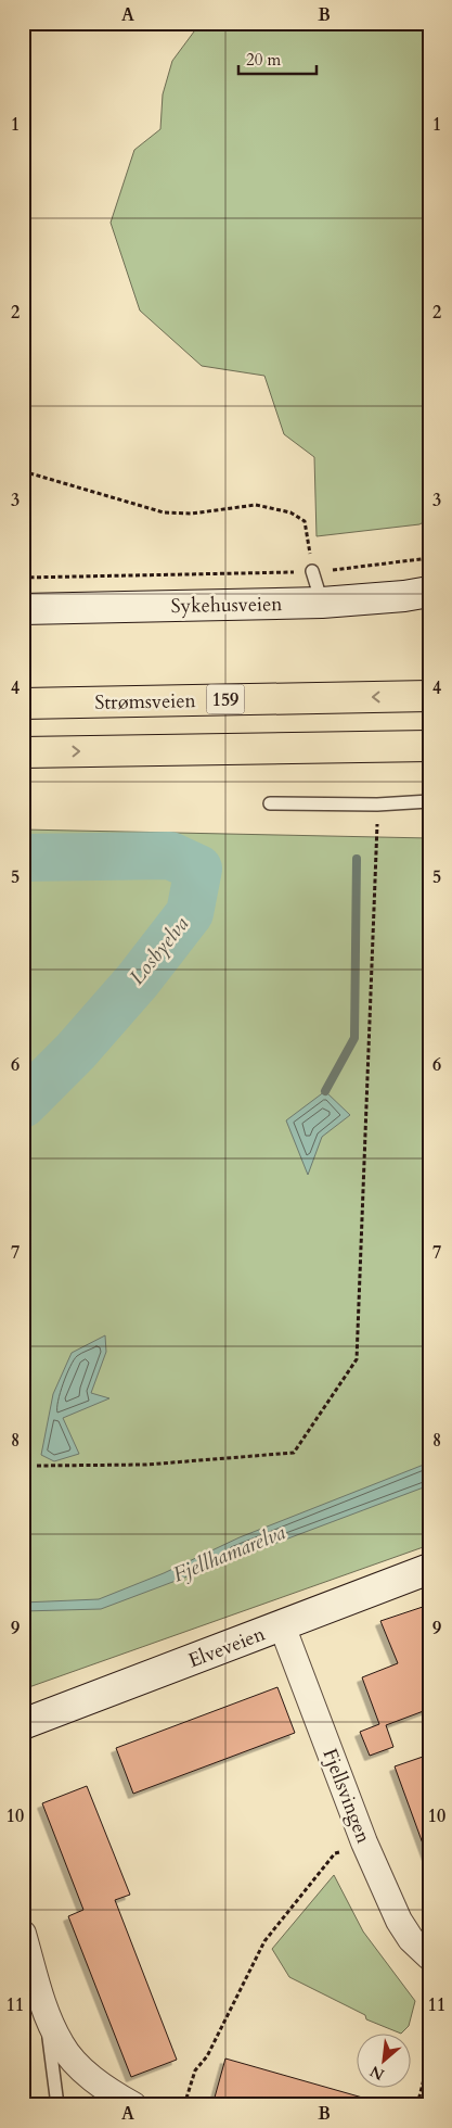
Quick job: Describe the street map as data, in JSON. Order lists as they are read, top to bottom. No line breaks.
{"streets":{"highway":["159","Strømsveien"],"main road":["Sykehusveien","Elveveien"],"street":["Fjellsvingen"]},"crossings":[["Elveveien","Fjellsvingen"]],"water":["Losbyelva","Fjellhamarelva"],"scale_bar":"20 m","north":"bottom left","grid":{"columns":["A","B"],"rows":["1","2","3","4","5","6","7","8","9","10","11"]}}
